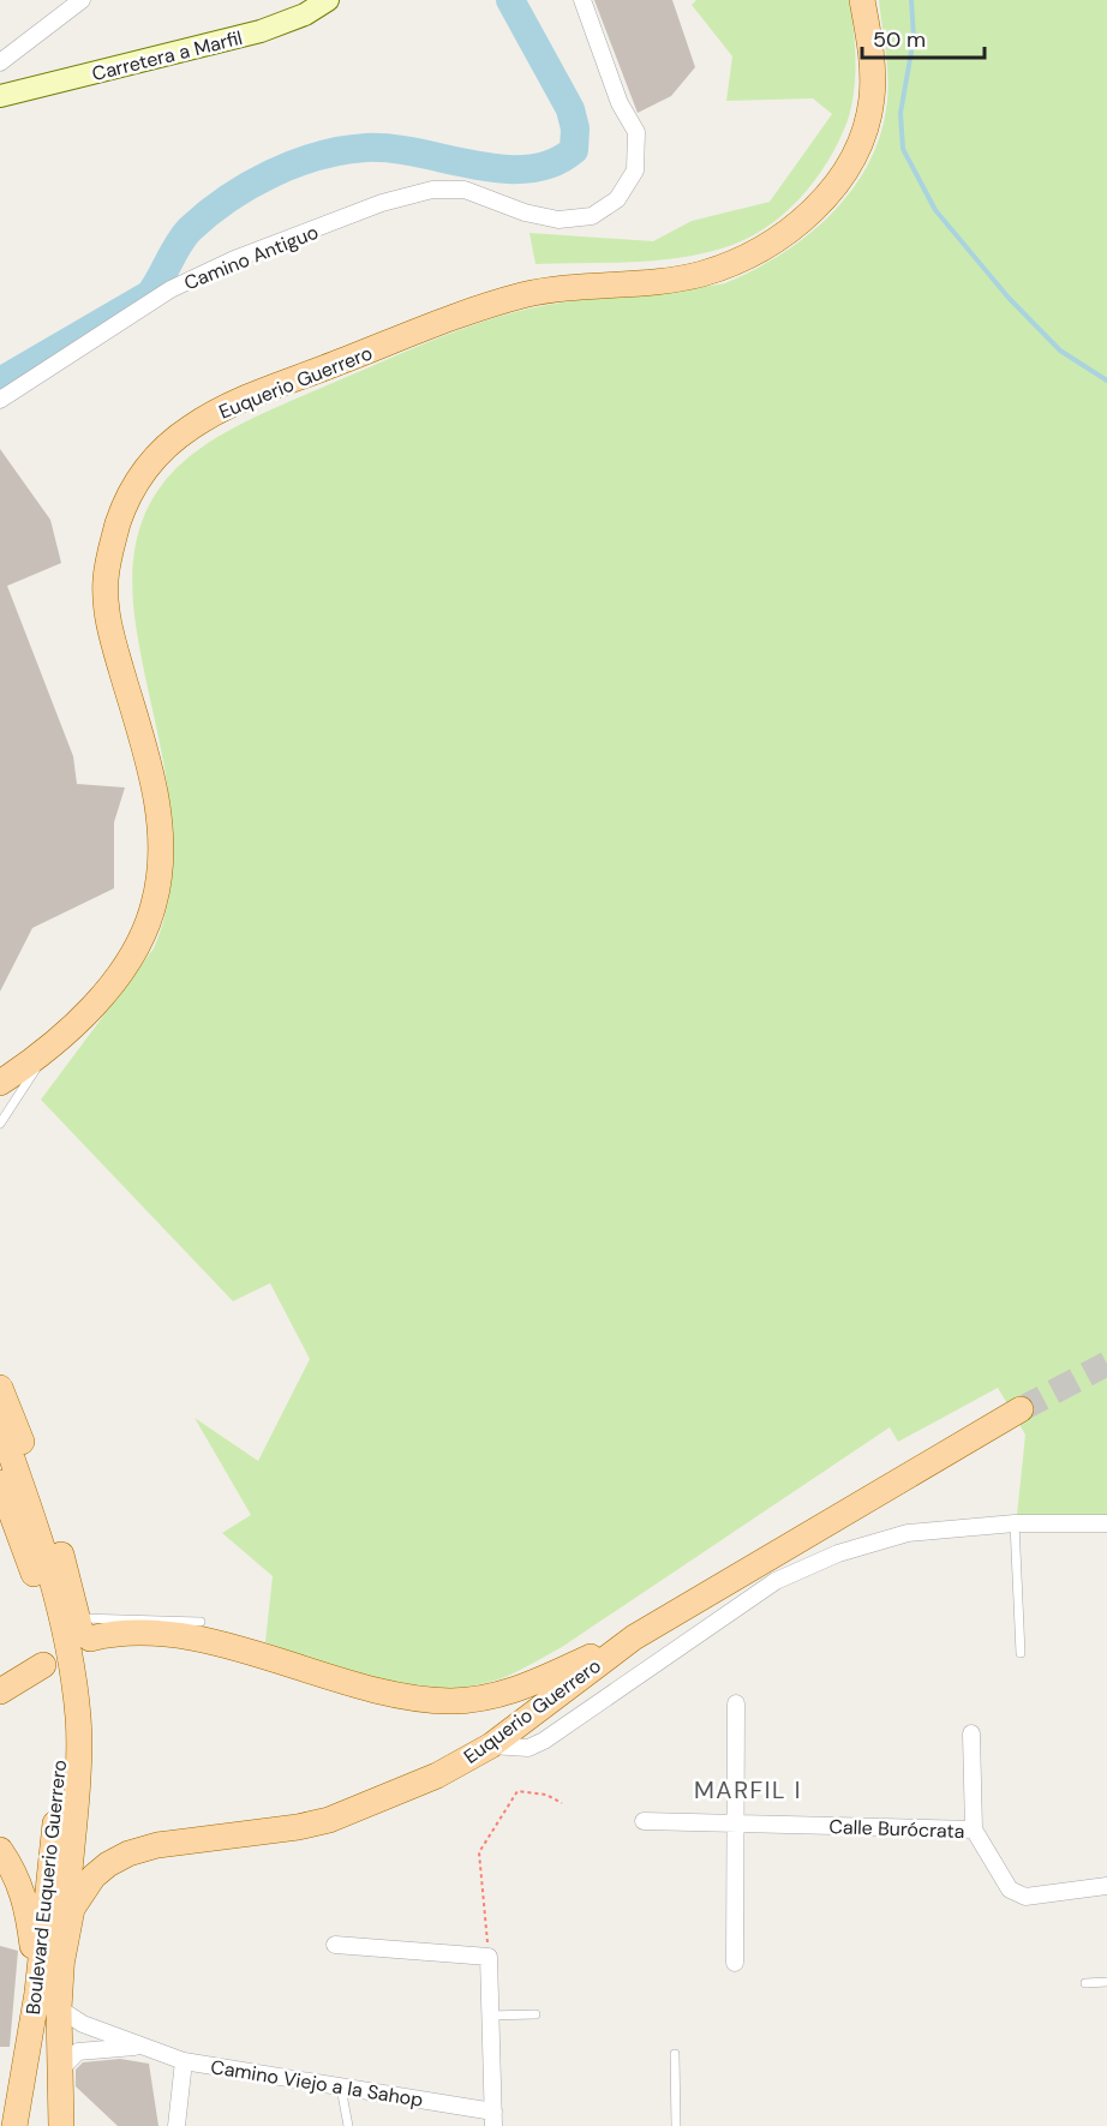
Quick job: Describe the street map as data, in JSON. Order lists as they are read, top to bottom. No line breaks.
{"streets":{"main road":["Carretera a Marfil","Euquerio Guerrero","Boulevard Euquerio Guerrero"],"street":["Camino Antiguo","Calle Burócrata","Camino Viejo a la Sahop"]},"crossings":[["Euquerio Guerrero","Boulevard Euquerio Guerrero"]],"districts":["MARFIL I"],"scale_bar":"50 m"}
